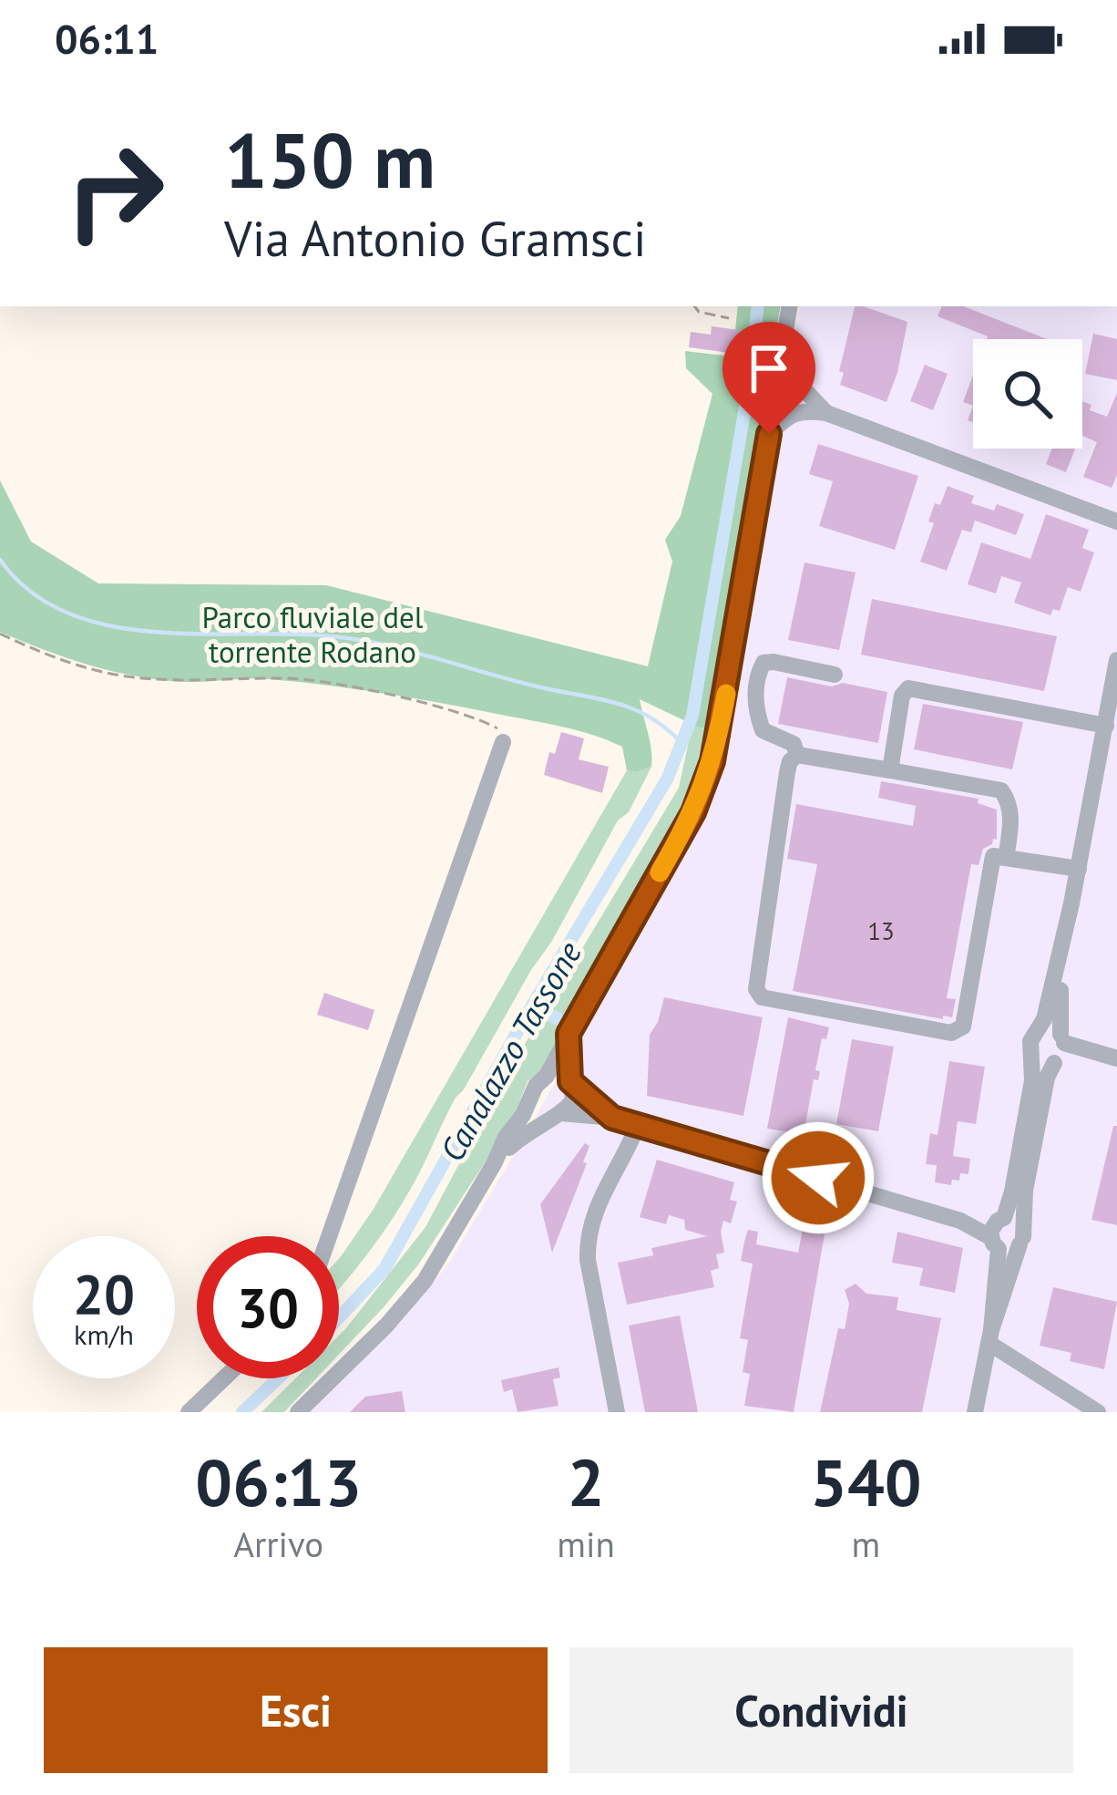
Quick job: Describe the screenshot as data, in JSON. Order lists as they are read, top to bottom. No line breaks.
{"water":["Canalazzo Tassone"],"parks":["Parco fluviale del torrente Rodano"],"house_numbers":["13"],"page":{"status":"06:11","turn":["150 m","Via Antonio Gramsci"],"speed":"20 km/h","limit":"30","eta":["06:13","Arrivo","2","min","540","m"],"buttons":["Esci","Condividi"]}}
